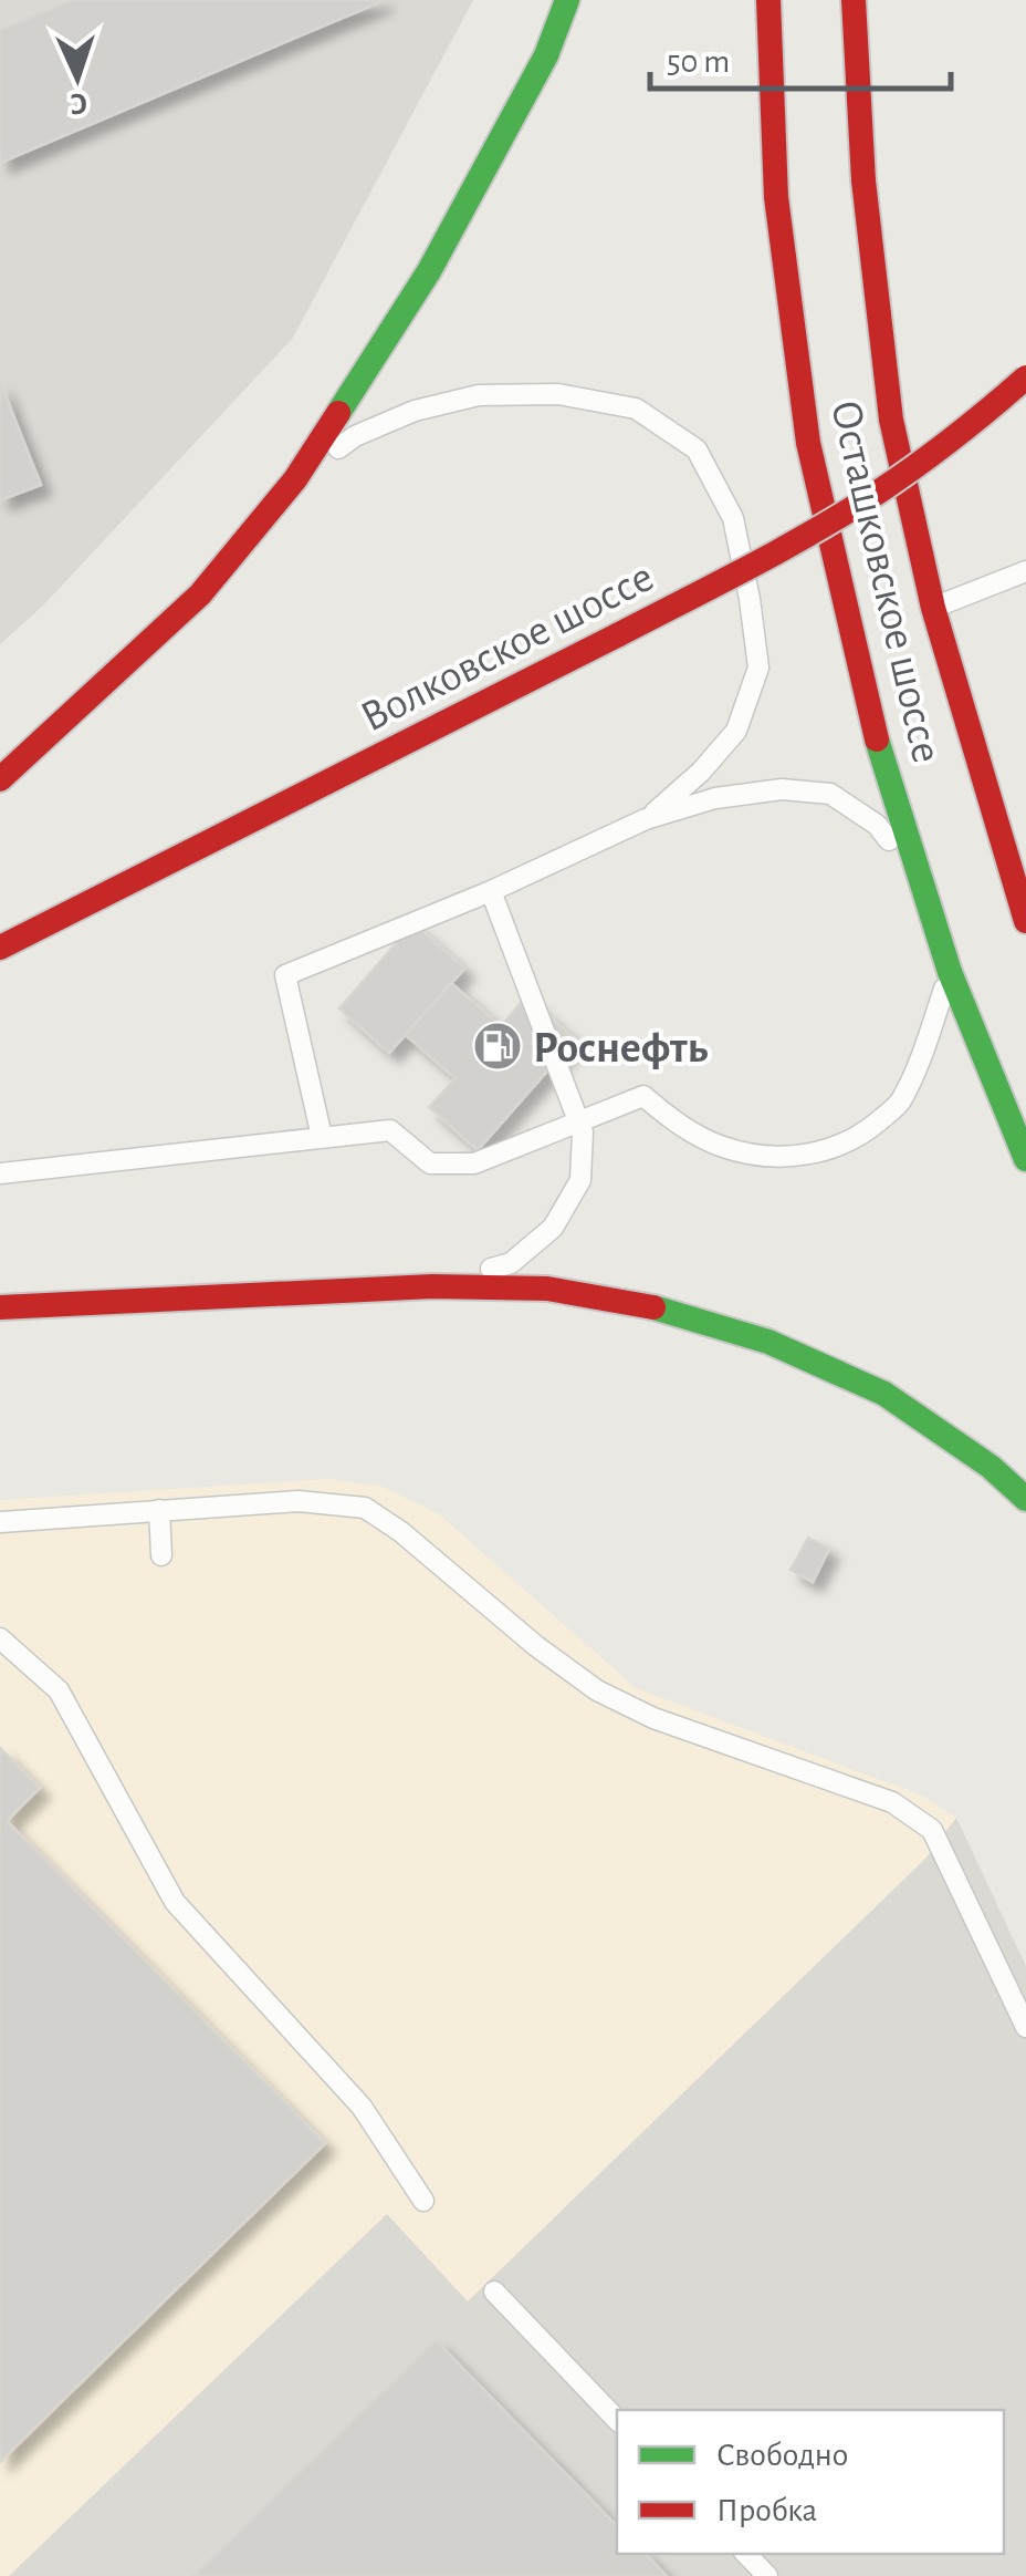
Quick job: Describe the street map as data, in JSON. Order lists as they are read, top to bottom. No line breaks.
{"streets":{"main road":["Осташковское шоссе","Волковское шоссе"]},"places":{"fuel station":["Роснефть"]},"legend":["Свободно","Пробка"],"scale_bar":"50 m","north":"bottom"}
